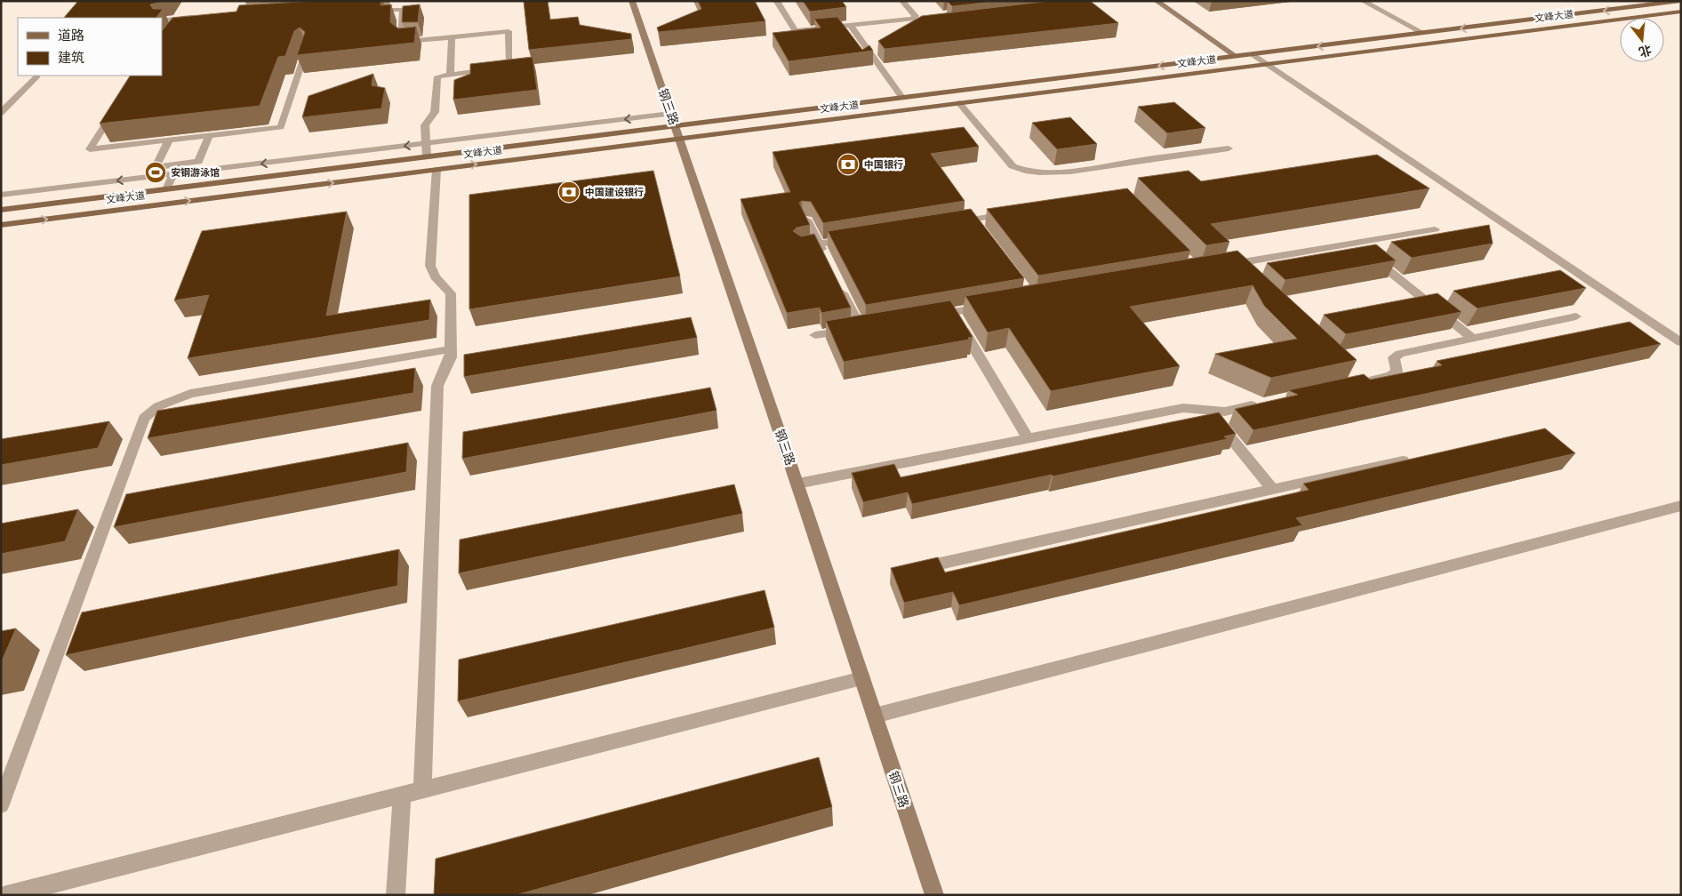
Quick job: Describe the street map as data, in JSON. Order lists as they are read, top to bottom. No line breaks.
{"streets":{"main road":["文峰大道"],"street":["钢三路"]},"crossings":[["文峰大道","钢三路"]],"places":{"bank":["中国银行","中国建设银行"],"sports":["安钢游泳馆"]},"legend":["道路","建筑"],"north":"bottom"}
